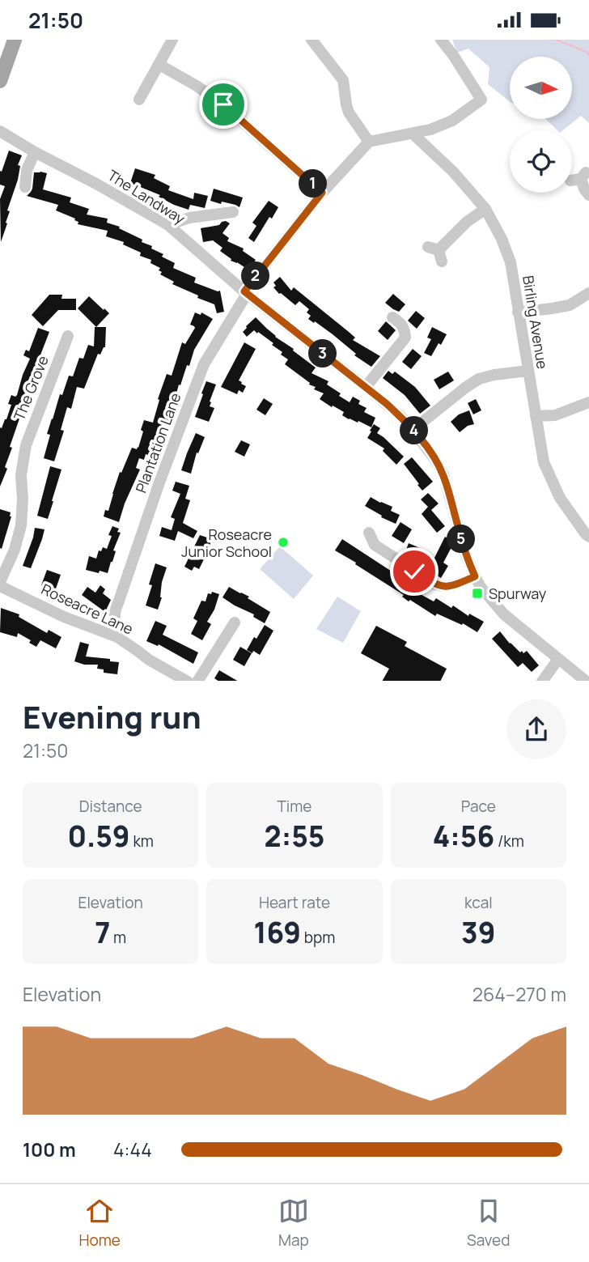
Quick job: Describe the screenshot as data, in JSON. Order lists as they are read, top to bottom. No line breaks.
{"streets":{"street":["The Landway","Birling Avenue","The Grove","Plantation Lane","Roseacre Lane"]},"crossings":[["The Landway","Plantation Lane"],["The Grove","Roseacre Lane"],["Plantation Lane","Roseacre Lane"]],"places":{"other":["Roseacre Junior School"],"transit":["Spurway"]},"north":"right","page":{"status":"21:50","pins":["1","2","3","4","5"],"heading":["Evening run","21:50"],"stats":[["Distance","0.59 km"],["Time","2:55"],["Pace","4:56 /km"],["Elevation","7 m"],["Heart rate","169 bpm"],["kcal","39"]],"chart":["Elevation","264–270 m"],"list":[{"name":"100 m","note":"4:44"}],"tabs":["Home","Map","Saved"]}}
